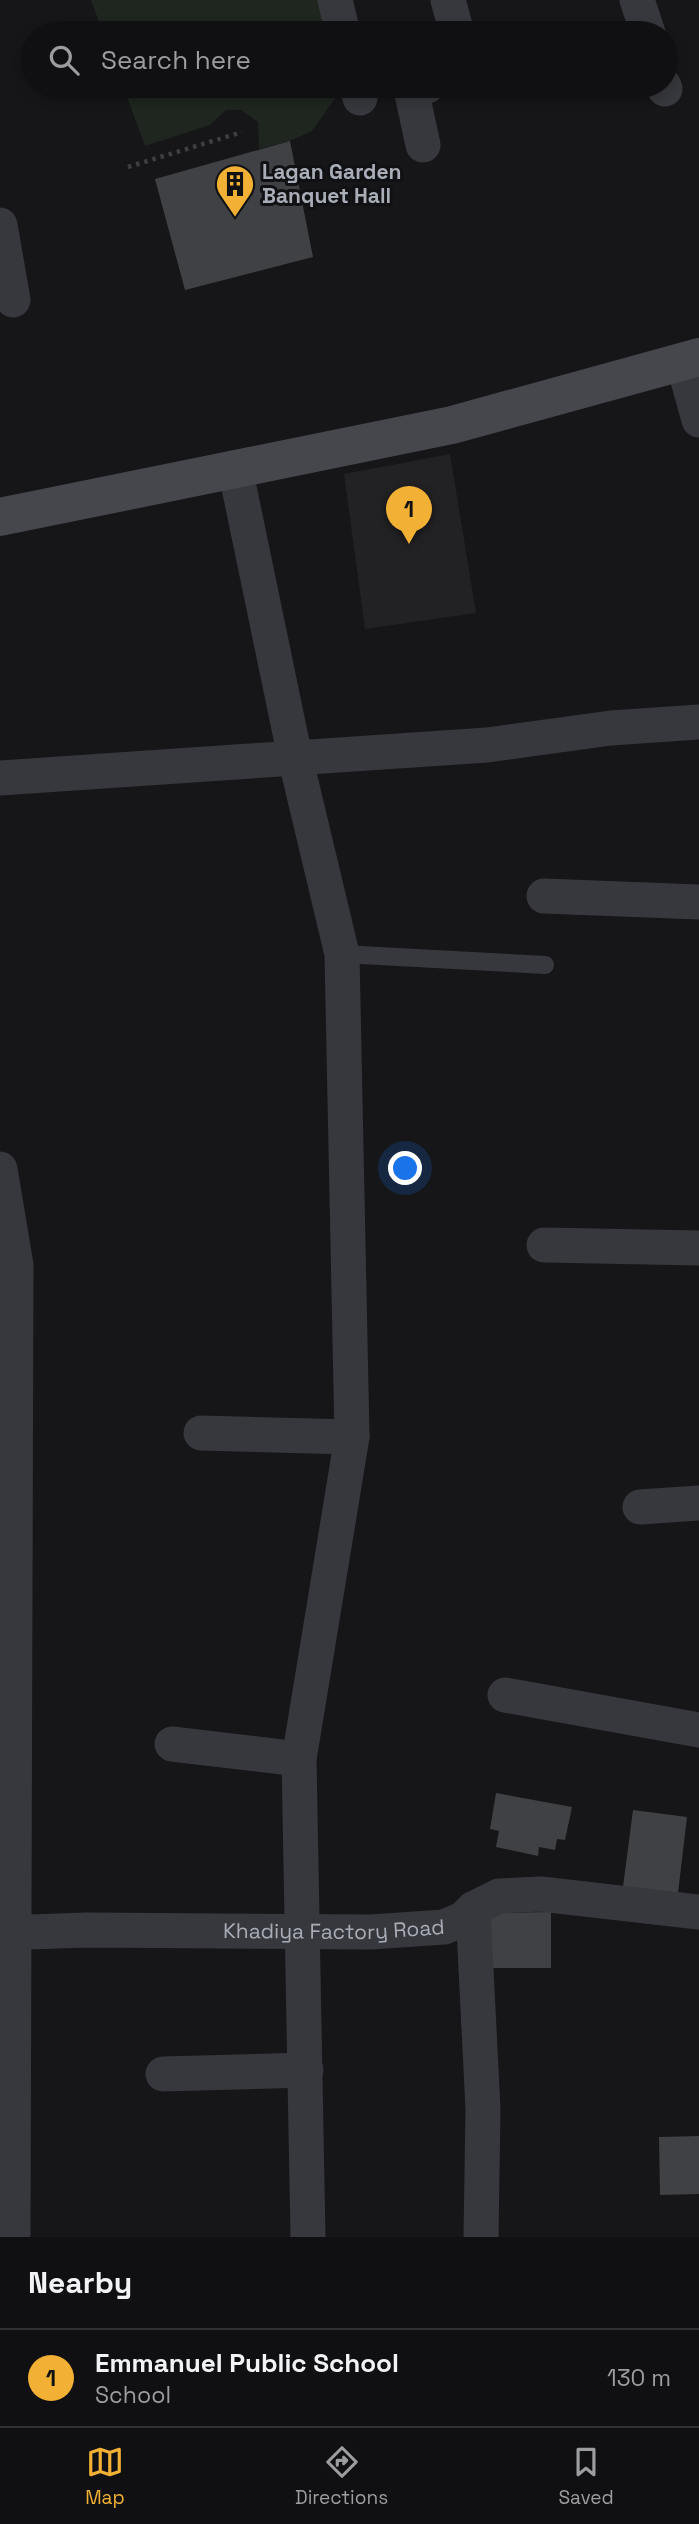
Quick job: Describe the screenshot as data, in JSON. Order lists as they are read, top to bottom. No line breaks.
{"streets":{"street":["Khadiya Factory Road"]},"places":{"building":["Lagan Garden Banquet Hall"]},"page":{"search":"Search here","pins":"1","heading":"Nearby","list":[{"mark":"1","name":"Emmanuel Public School","note":"School","value":"130 m"}],"nav":["Map","Directions","Saved"]}}
